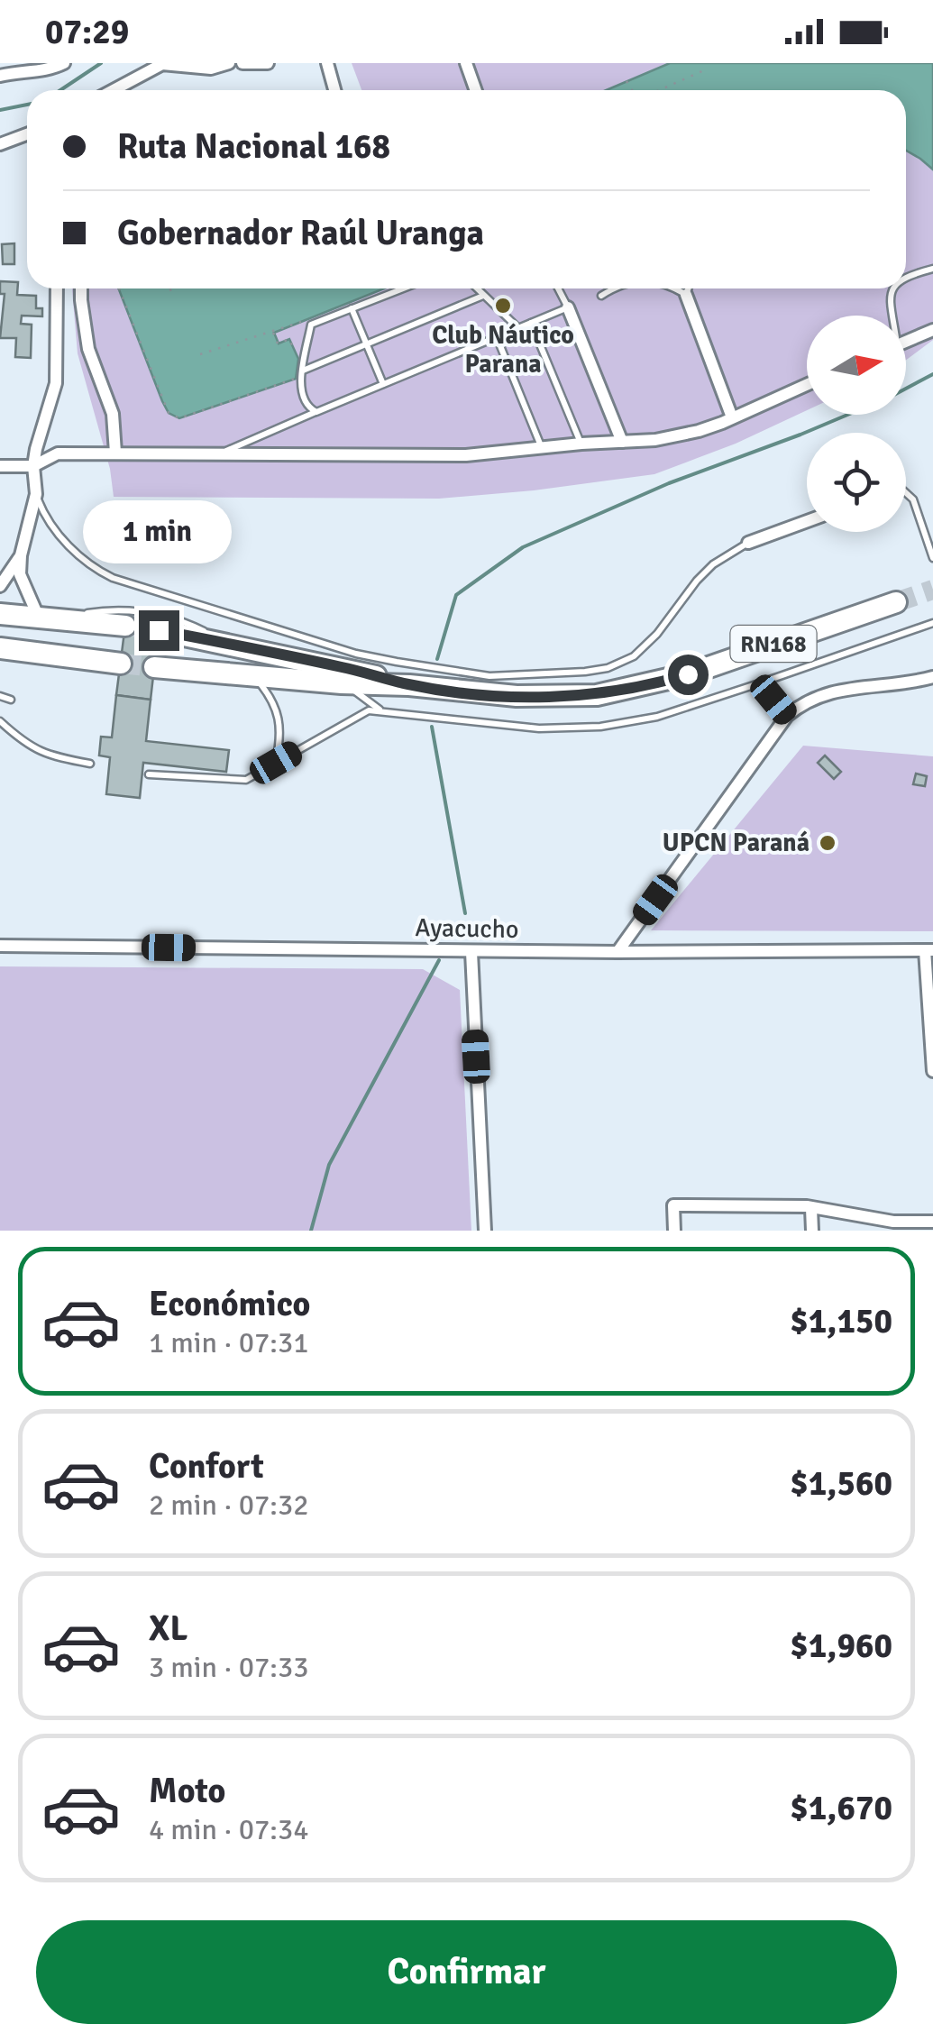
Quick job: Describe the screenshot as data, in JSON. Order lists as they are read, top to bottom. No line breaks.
{"streets":{"highway":["RN168"],"street":["Ayacucho"]},"places":["Club Náutico Parana","UPCN Paraná"],"north":"right","page":{"status":"07:29","banner":["Ruta Nacional 168","Gobernador Raúl Uranga"],"bubble":"1 min","list":[{"name":"Económico","note":"1 min · 07:31","value":"$1,150"},{"name":"Confort","note":"2 min · 07:32","value":"$1,560"},{"name":"XL","note":"3 min · 07:33","value":"$1,960"},{"name":"Moto","note":"4 min · 07:34","value":"$1,670"}],"buttons":"Confirmar"}}
